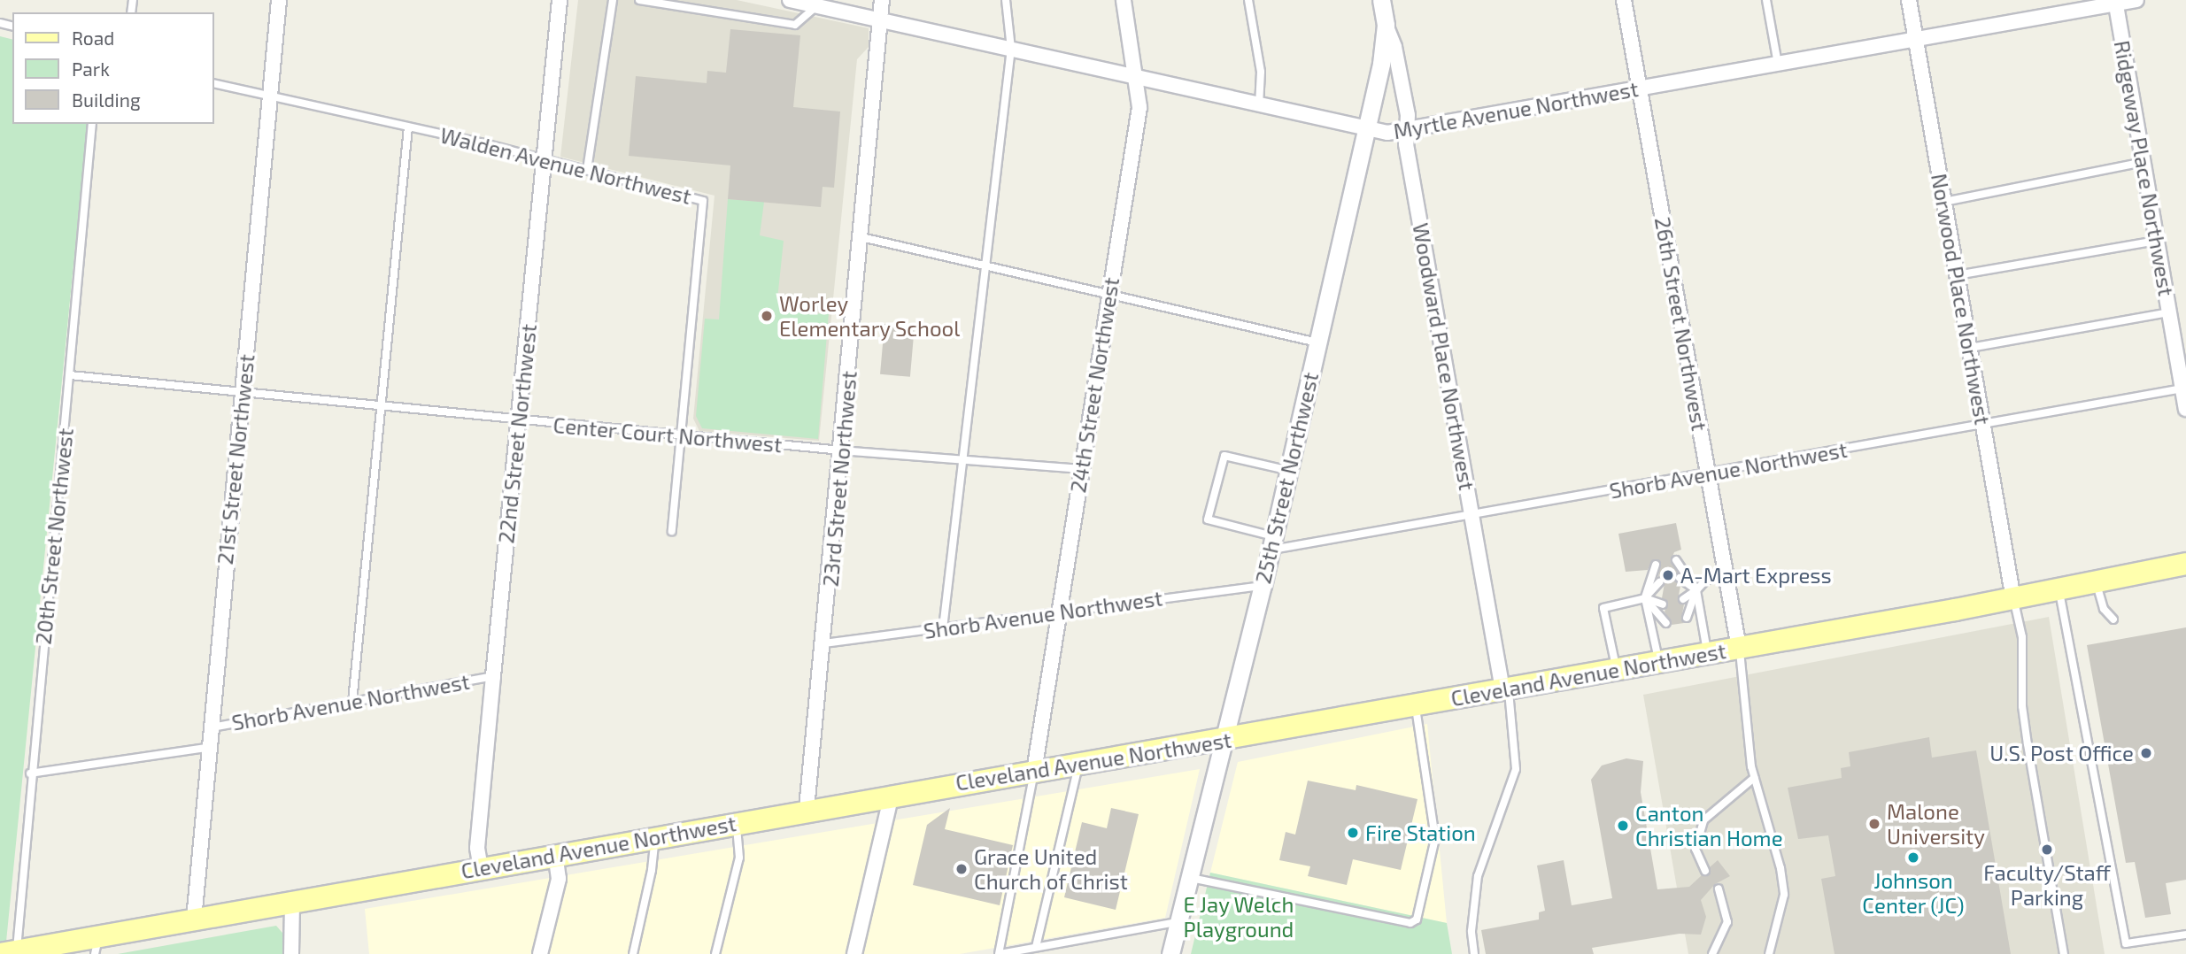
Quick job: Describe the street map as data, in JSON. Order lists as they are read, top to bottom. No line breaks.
{"streets":{"main road":["Cleveland Avenue Northwest"],"street":["Myrtle Avenue Northwest","Ridgeway Place Northwest","Norwood Place Northwest","26th Street Northwest","Woodward Place Northwest","24th Street Northwest","22nd Street Northwest","21st Street Northwest","25th Street Northwest","23rd Street Northwest"],"lane":["Walden Avenue Northwest","Center Court Northwest","Shorb Avenue Northwest","20th Street Northwest"]},"crossings":[["Myrtle Avenue Northwest","Ridgeway Place Northwest"],["Myrtle Avenue Northwest","Norwood Place Northwest"],["Myrtle Avenue Northwest","26th Street Northwest"],["Myrtle Avenue Northwest","Woodward Place Northwest"],["Myrtle Avenue Northwest","24th Street Northwest"],["Myrtle Avenue Northwest","25th Street Northwest"],["Myrtle Avenue Northwest","23rd Street Northwest"],["Walden Avenue Northwest","22nd Street Northwest"],["Walden Avenue Northwest","Center Court Northwest"],["Walden Avenue Northwest","21st Street Northwest"],["Ridgeway Place Northwest","Shorb Avenue Northwest"],["Norwood Place Northwest","Shorb Avenue Northwest"],["Norwood Place Northwest","Cleveland Avenue Northwest"],["26th Street Northwest","Shorb Avenue Northwest"],["26th Street Northwest","Cleveland Avenue Northwest"],["Woodward Place Northwest","Shorb Avenue Northwest"],["Woodward Place Northwest","25th Street Northwest"],["Woodward Place Northwest","Cleveland Avenue Northwest"],["24th Street Northwest","Center Court Northwest"],["24th Street Northwest","Shorb Avenue Northwest"],["24th Street Northwest","Cleveland Avenue Northwest"],["22nd Street Northwest","Center Court Northwest"],["22nd Street Northwest","Shorb Avenue Northwest"],["22nd Street Northwest","Cleveland Avenue Northwest"],["Center Court Northwest","21st Street Northwest"],["Center Court Northwest","23rd Street Northwest"],["Center Court Northwest","20th Street Northwest"],["21st Street Northwest","Shorb Avenue Northwest"],["21st Street Northwest","Cleveland Avenue Northwest"],["Shorb Avenue Northwest","25th Street Northwest"],["Shorb Avenue Northwest","23rd Street Northwest"],["Shorb Avenue Northwest","20th Street Northwest"],["25th Street Northwest","Cleveland Avenue Northwest"],["23rd Street Northwest","Cleveland Avenue Northwest"],["20th Street Northwest","Cleveland Avenue Northwest"]],"parks":["E Jay Welch Playground"],"places":["Worley Elementary School","A-Mart Express","U.S. Post Office","Malone University","Canton Christian Home","Fire Station","Faculty/Staff Parking","Johnson Center (JC)","Grace United Church of Christ"],"legend":["Road","Park","Building"]}
